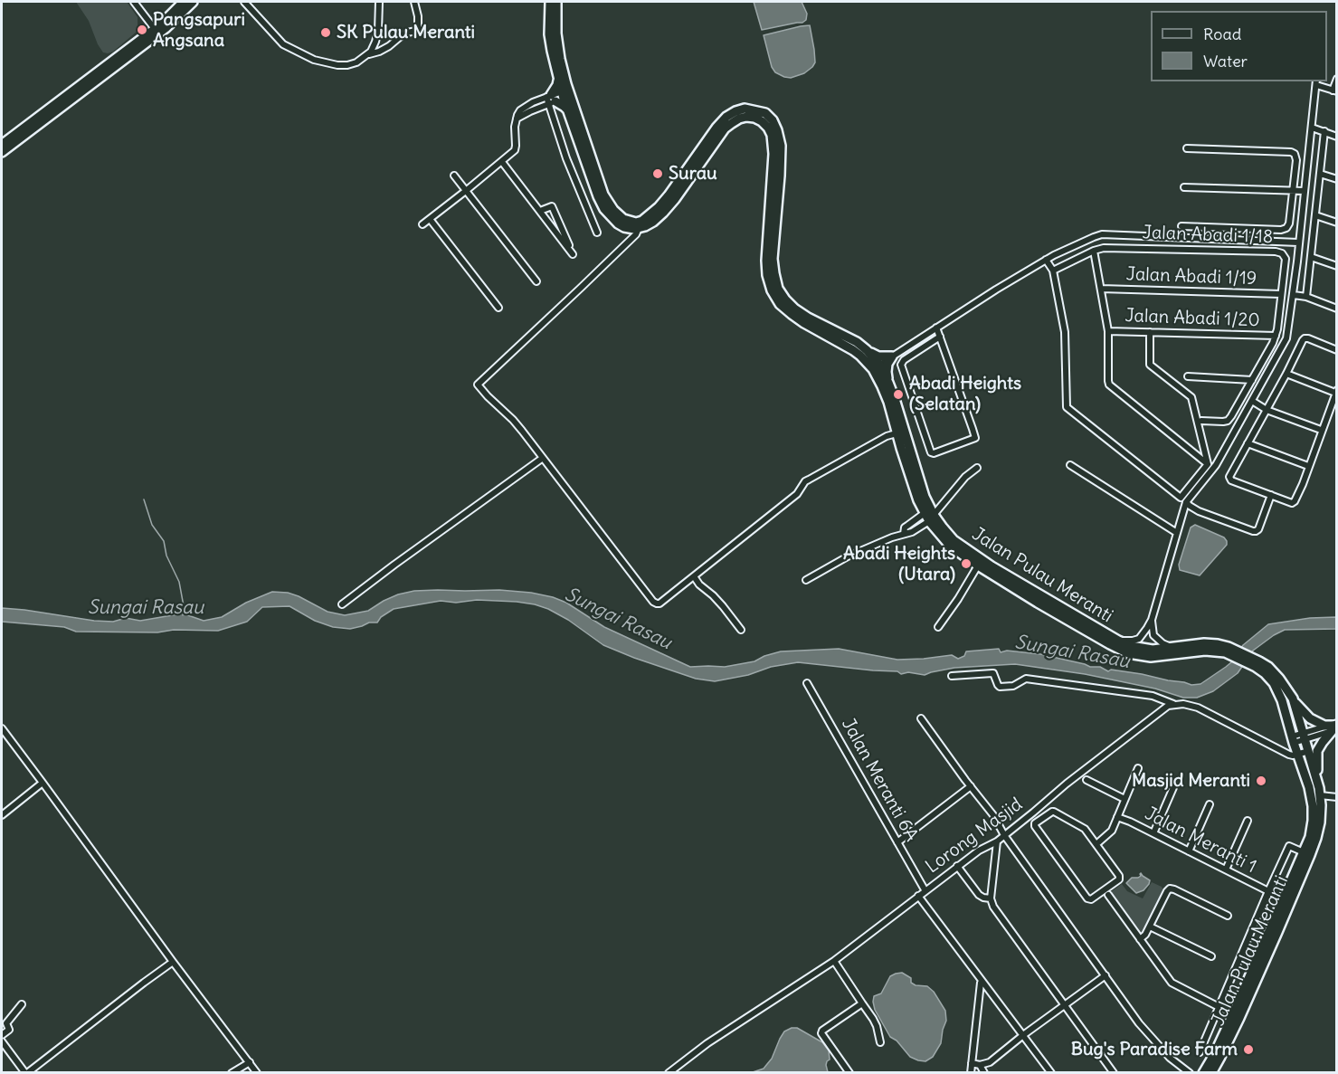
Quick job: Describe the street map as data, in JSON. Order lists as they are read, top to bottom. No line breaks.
{"streets":{"main road":["Jalan Pulau Meranti"],"street":["Jalan Abadi 1/18","Jalan Abadi 1/19","Jalan Abadi 1/20","Jalan Meranti 6A","Lorong Masjid","Jalan Meranti 1"]},"crossings":[["Jalan Abadi 1/18","Jalan Abadi 1/19"],["Jalan Abadi 1/18","Jalan Abadi 1/20"],["Jalan Pulau Meranti","Jalan Meranti 1"],["Jalan Meranti 6A","Lorong Masjid"]],"water":["Sungai Rasau"],"places":["Pangsapuri Angsana","SK Pulau Meranti","Surau","Abadi Heights (Selatan)","Abadi Heights (Utara)","Masjid Meranti","Bug's Paradise Farm"],"legend":["Road","Water"]}
